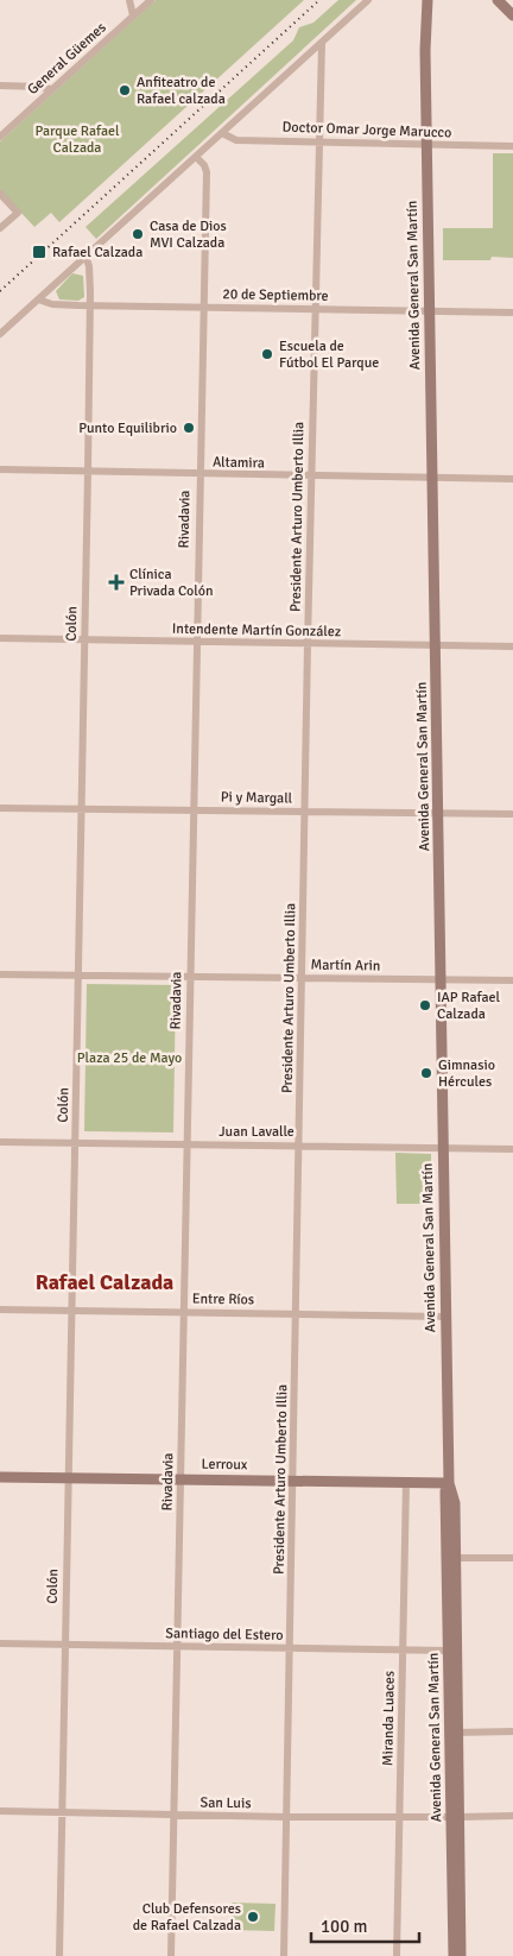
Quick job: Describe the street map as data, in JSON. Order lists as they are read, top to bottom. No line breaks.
{"streets":{"main road":["Avenida General San Martín","Lerroux"],"street":["General Güemes","Doctor Omar Jorge Marucco","20 de Septiembre","Altamira","Presidente Arturo Umberto Illia","Rivadavia","Colón","Intendente Martín González","Pi y Margall","Martín Arin","Juan Lavalle","Entre Ríos","Santiago del Estero","Miranda Luaces","San Luis"]},"crossings":[["Doctor Omar Jorge Marucco","Avenida General San Martín"],["Doctor Omar Jorge Marucco","Presidente Arturo Umberto Illia"],["Avenida General San Martín","20 de Septiembre"],["Avenida General San Martín","Altamira"],["Avenida General San Martín","Intendente Martín González"],["Avenida General San Martín","Pi y Margall"],["Avenida General San Martín","Martín Arin"],["Avenida General San Martín","Juan Lavalle"],["Avenida General San Martín","Entre Ríos"],["Avenida General San Martín","Lerroux"],["Avenida General San Martín","Santiago del Estero"],["Avenida General San Martín","San Luis"],["20 de Septiembre","Presidente Arturo Umberto Illia"],["20 de Septiembre","Rivadavia"],["20 de Septiembre","Colón"],["Altamira","Presidente Arturo Umberto Illia"],["Altamira","Rivadavia"],["Altamira","Colón"],["Presidente Arturo Umberto Illia","Intendente Martín González"],["Presidente Arturo Umberto Illia","Pi y Margall"],["Presidente Arturo Umberto Illia","Martín Arin"],["Presidente Arturo Umberto Illia","Juan Lavalle"],["Presidente Arturo Umberto Illia","Entre Ríos"],["Presidente Arturo Umberto Illia","Lerroux"],["Presidente Arturo Umberto Illia","Santiago del Estero"],["Presidente Arturo Umberto Illia","San Luis"],["Rivadavia","Intendente Martín González"],["Rivadavia","Pi y Margall"],["Rivadavia","Martín Arin"],["Rivadavia","Juan Lavalle"],["Rivadavia","Entre Ríos"],["Rivadavia","Lerroux"],["Rivadavia","Santiago del Estero"],["Rivadavia","San Luis"],["Colón","Intendente Martín González"],["Colón","Pi y Margall"],["Colón","Martín Arin"],["Colón","Juan Lavalle"],["Colón","Entre Ríos"],["Colón","Lerroux"],["Colón","Santiago del Estero"],["Colón","San Luis"],["Lerroux","Miranda Luaces"],["Santiago del Estero","Miranda Luaces"],["Miranda Luaces","San Luis"]],"districts":["Rafael Calzada"],"parks":["Parque Rafael Calzada","Plaza 25 de Mayo"],"places":{"other":["Anfiteatro de Rafael calzada","Casa de Dios MVI Calzada","Escuela de Fútbol El Parque","Punto Equilibrio","IAP Rafael Calzada","Gimnasio Hércules","Club Defensores de Rafael Calzada"],"transit":["Rafael Calzada"],"health":["Clínica Privada Colón"]},"scale_bar":"100 m"}
